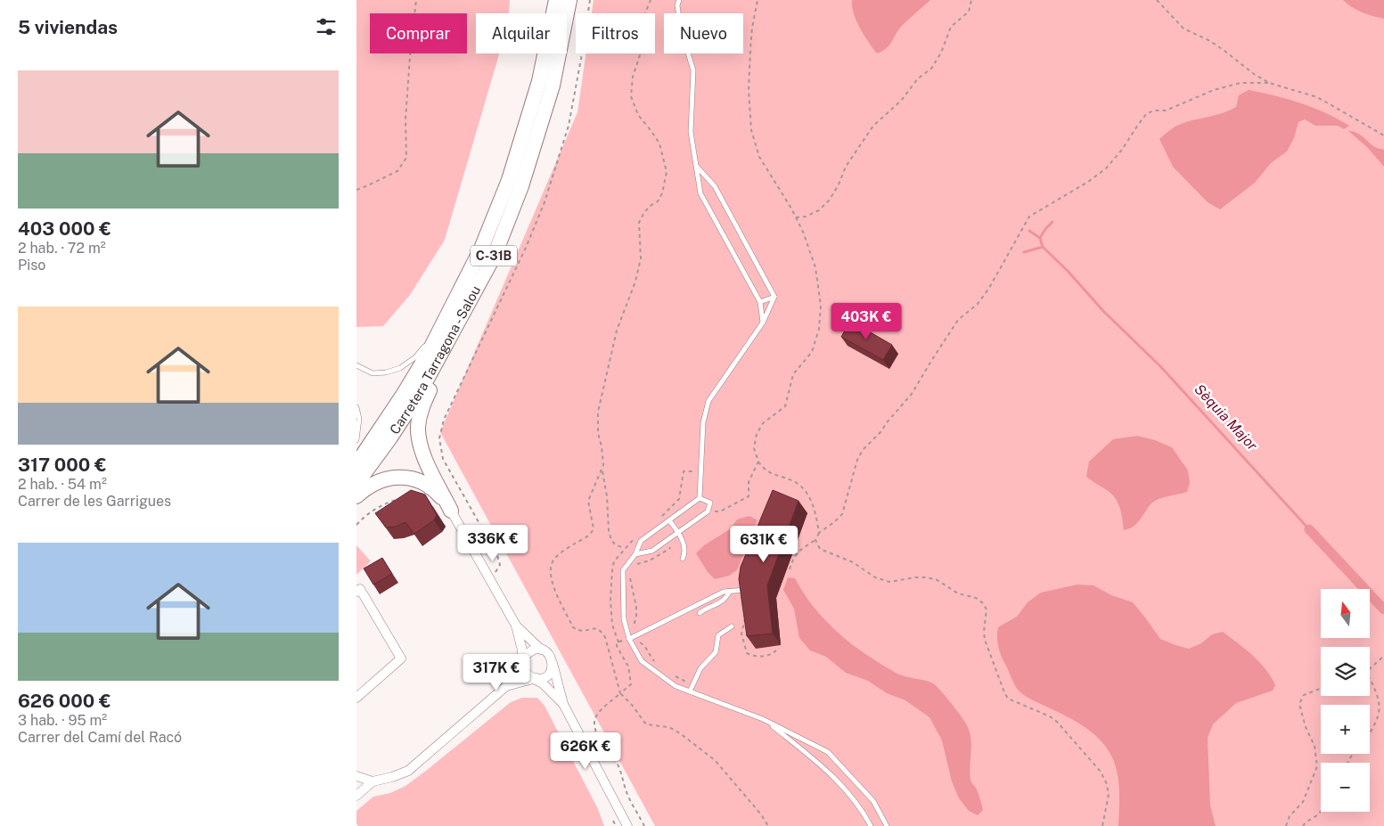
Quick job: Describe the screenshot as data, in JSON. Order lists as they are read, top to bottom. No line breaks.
{"streets":{"highway":["C-31B","Carretera Tarragona - Salou"]},"water":["Sèquia Major"],"north":"top","page":{"heading":"5 viviendas","chip":["Comprar","Alquilar","Filtros","Nuevo"],"list":[{"name":"403 000 €","note":"2 hab. · 72 m² · Piso"},{"name":"317 000 €","note":"2 hab. · 54 m² · Carrer de les Garrigues"},{"name":"626 000 €","note":"3 hab. · 95 m² · Carrer del Camí del Racó"}],"price":["403K €","336K €","631K €","317K €","626K €"],"map_buttons":["+","−"]}}
